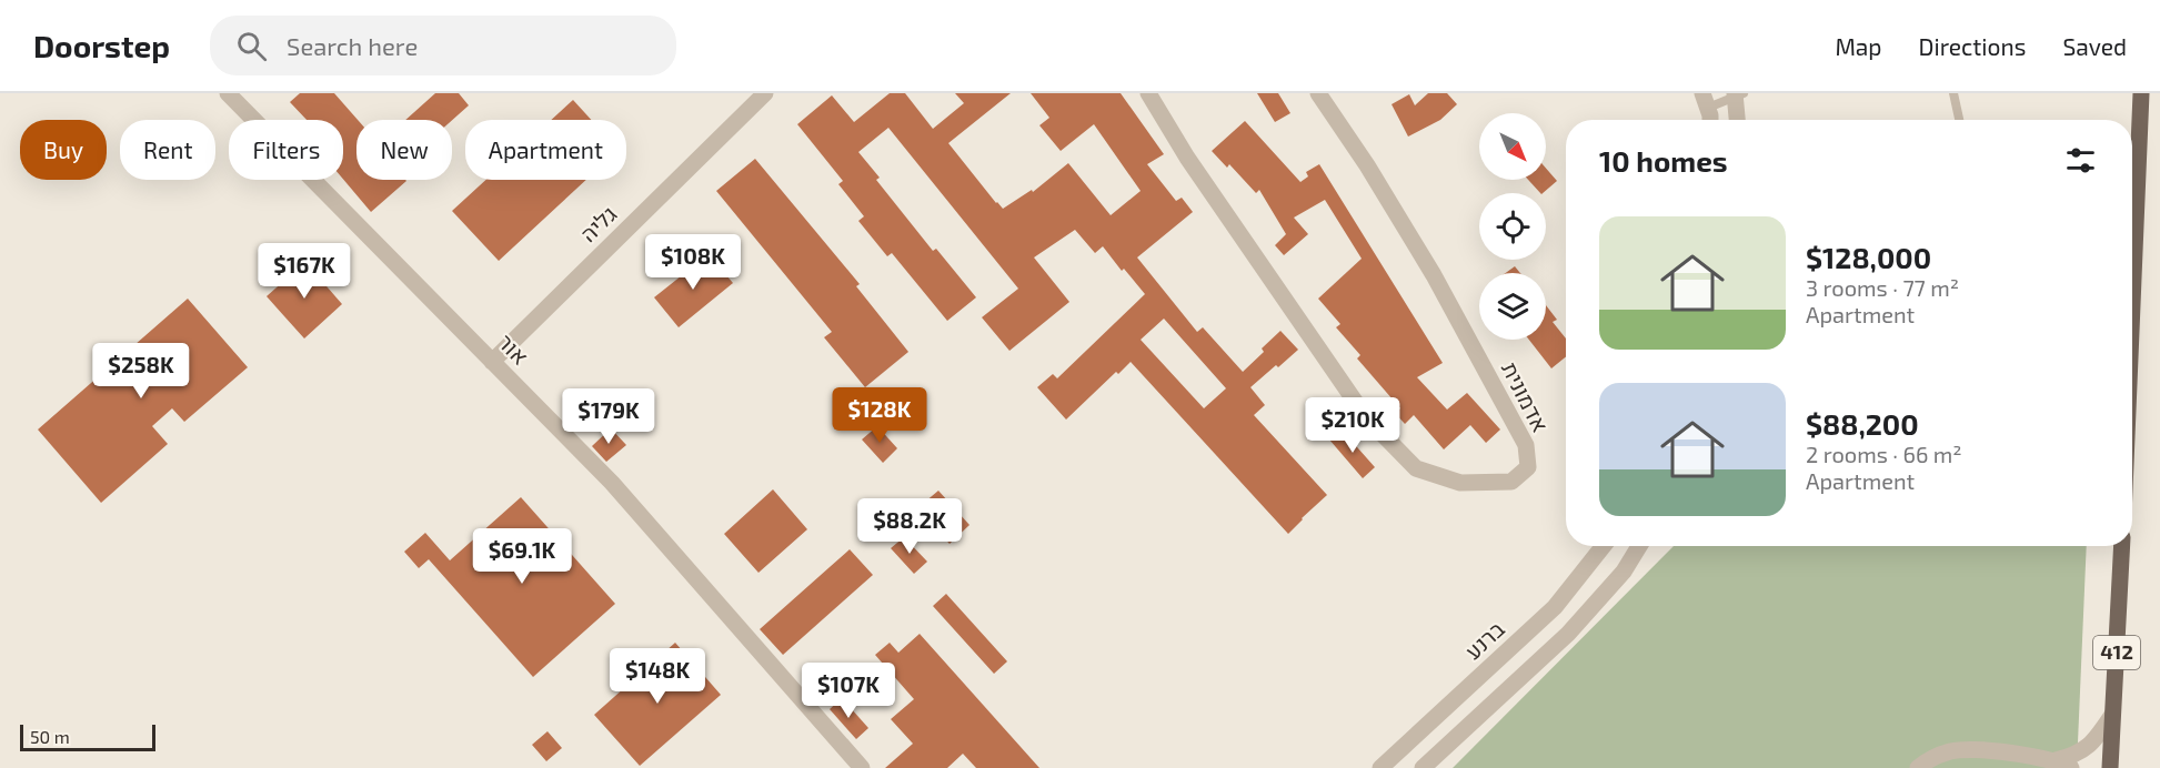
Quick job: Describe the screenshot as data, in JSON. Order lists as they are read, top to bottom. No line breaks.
{"streets":{"main road":["412"],"street":["גליה","אור","אדמונית","ברנע"]},"crossings":[["גליה","אור"]],"scale_bar":"50 m","north":"bottom right","page":{"header":"Doorstep","search":"Search here","nav":["Map","Directions","Saved"],"chip":["Buy","Rent","Filters","New","Apartment"],"heading":"10 homes","list":[{"name":"$128,000","note":"3 rooms · 77 m² · Apartment"},{"name":"$88,200","note":"2 rooms · 66 m² · Apartment"}],"price":["$108K","$167K","$258K","$128K","$179K","$210K","$88.2K","$69.1K","$148K","$107K"],"scale":"50 m"}}
